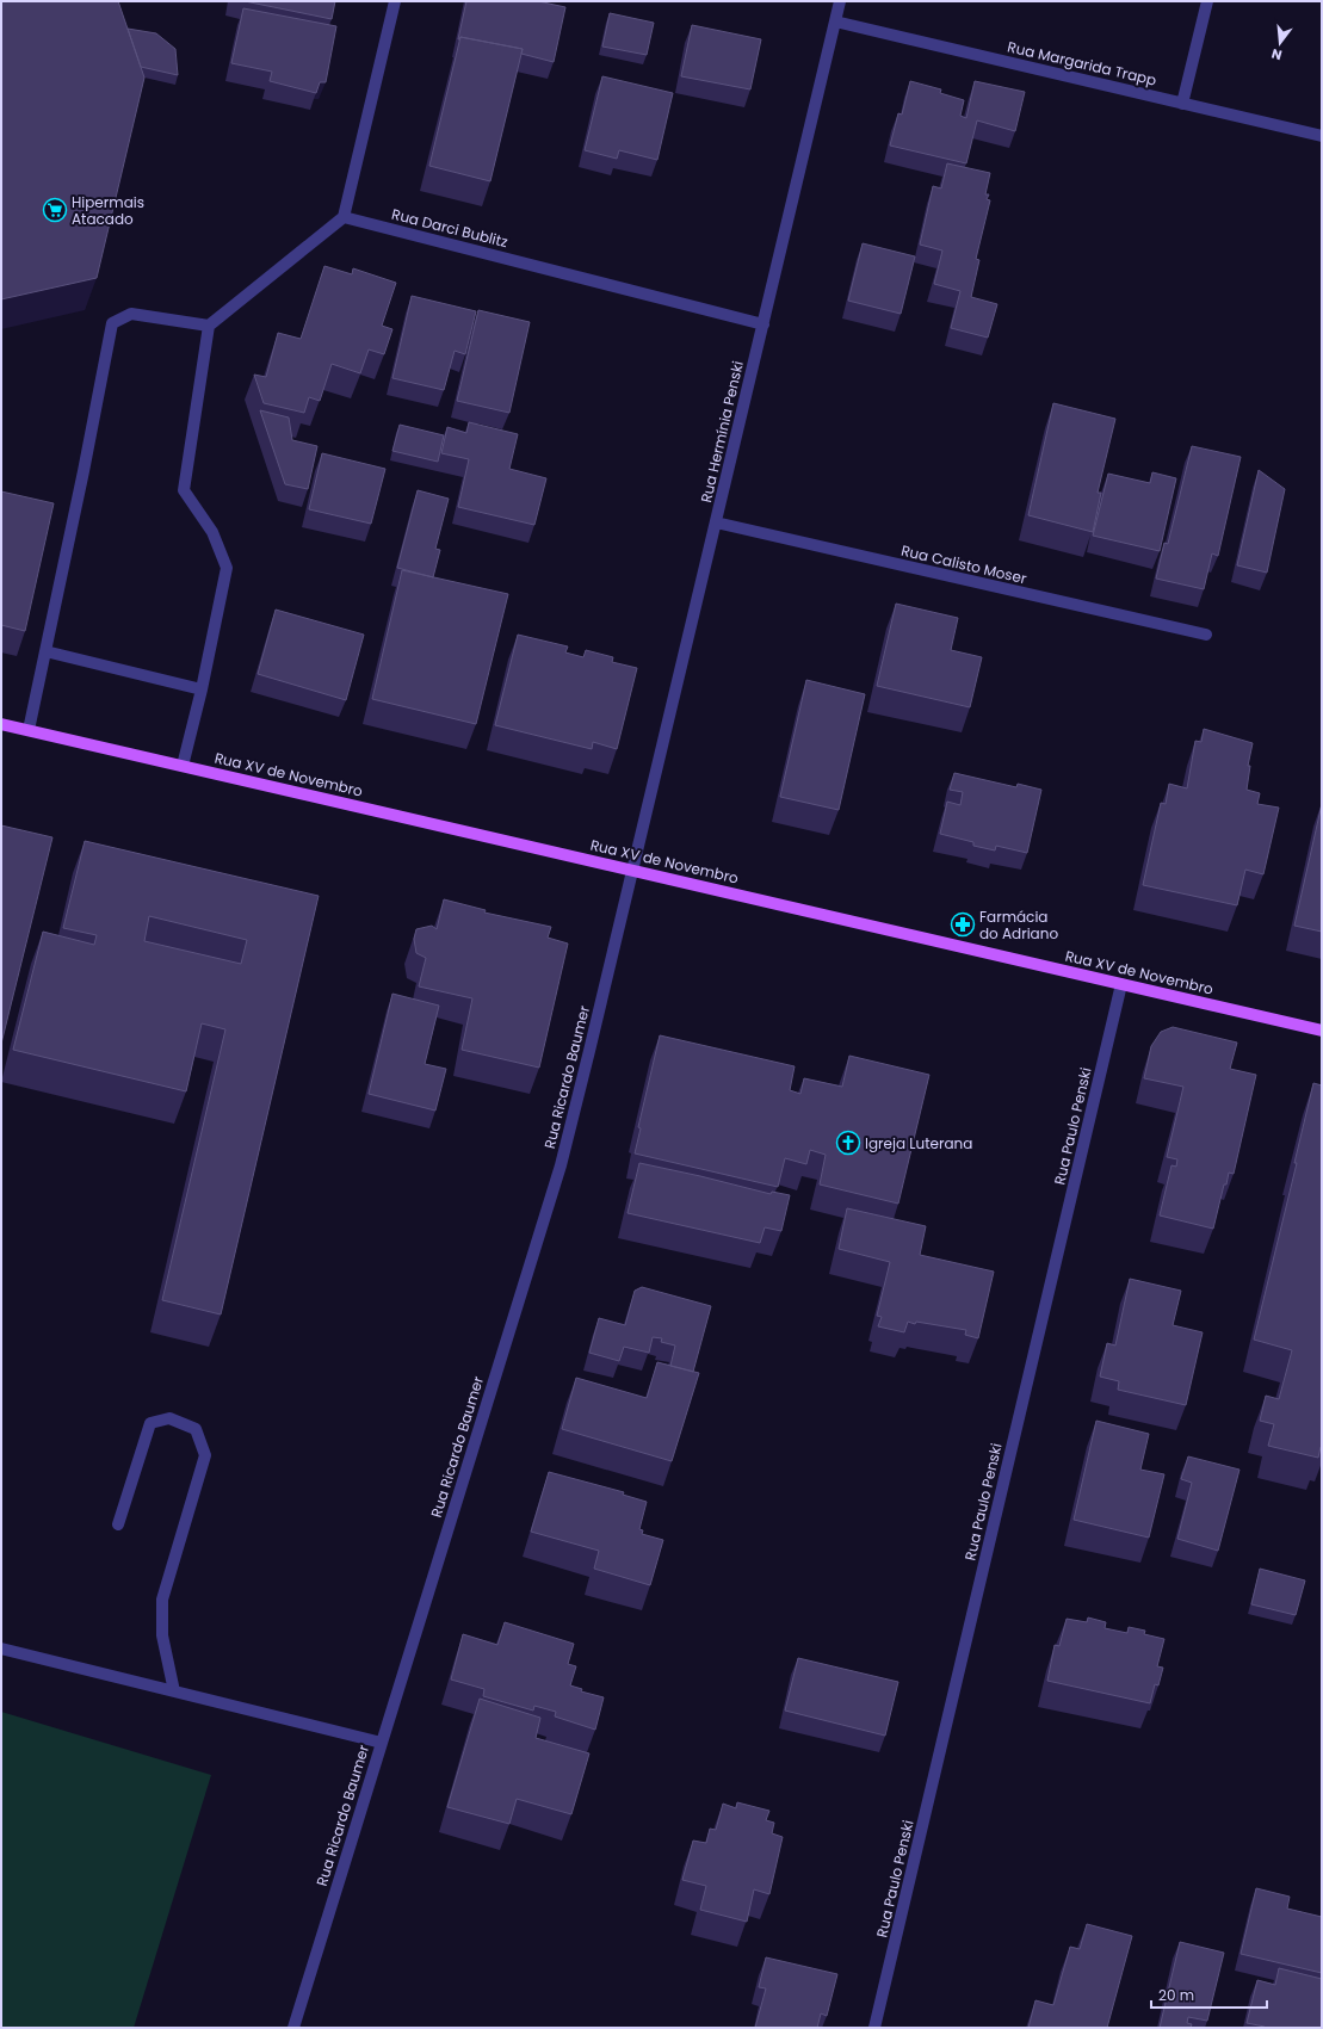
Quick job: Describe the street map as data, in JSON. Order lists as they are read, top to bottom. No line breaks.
{"streets":{"main road":["Rua XV de Novembro"],"street":["Rua Margarida Trapp","Rua Darci Bublitz","Rua Hermínia Penski","Rua Calisto Moser","Rua Ricardo Baumer","Rua Paulo Penski"]},"crossings":[["Rua Margarida Trapp","Rua Hermínia Penski"],["Rua Darci Bublitz","Rua Hermínia Penski"],["Rua Hermínia Penski","Rua Calisto Moser"],["Rua Hermínia Penski","Rua XV de Novembro"],["Rua Hermínia Penski","Rua Ricardo Baumer"],["Rua XV de Novembro","Rua Ricardo Baumer"],["Rua XV de Novembro","Rua Paulo Penski"]],"places":{"supermarket":["Hipermais Atacado"],"pharmacy":["Farmácia do Adriano"],"church":["Igreja Luterana"]},"scale_bar":"20 m","north":"bottom"}
